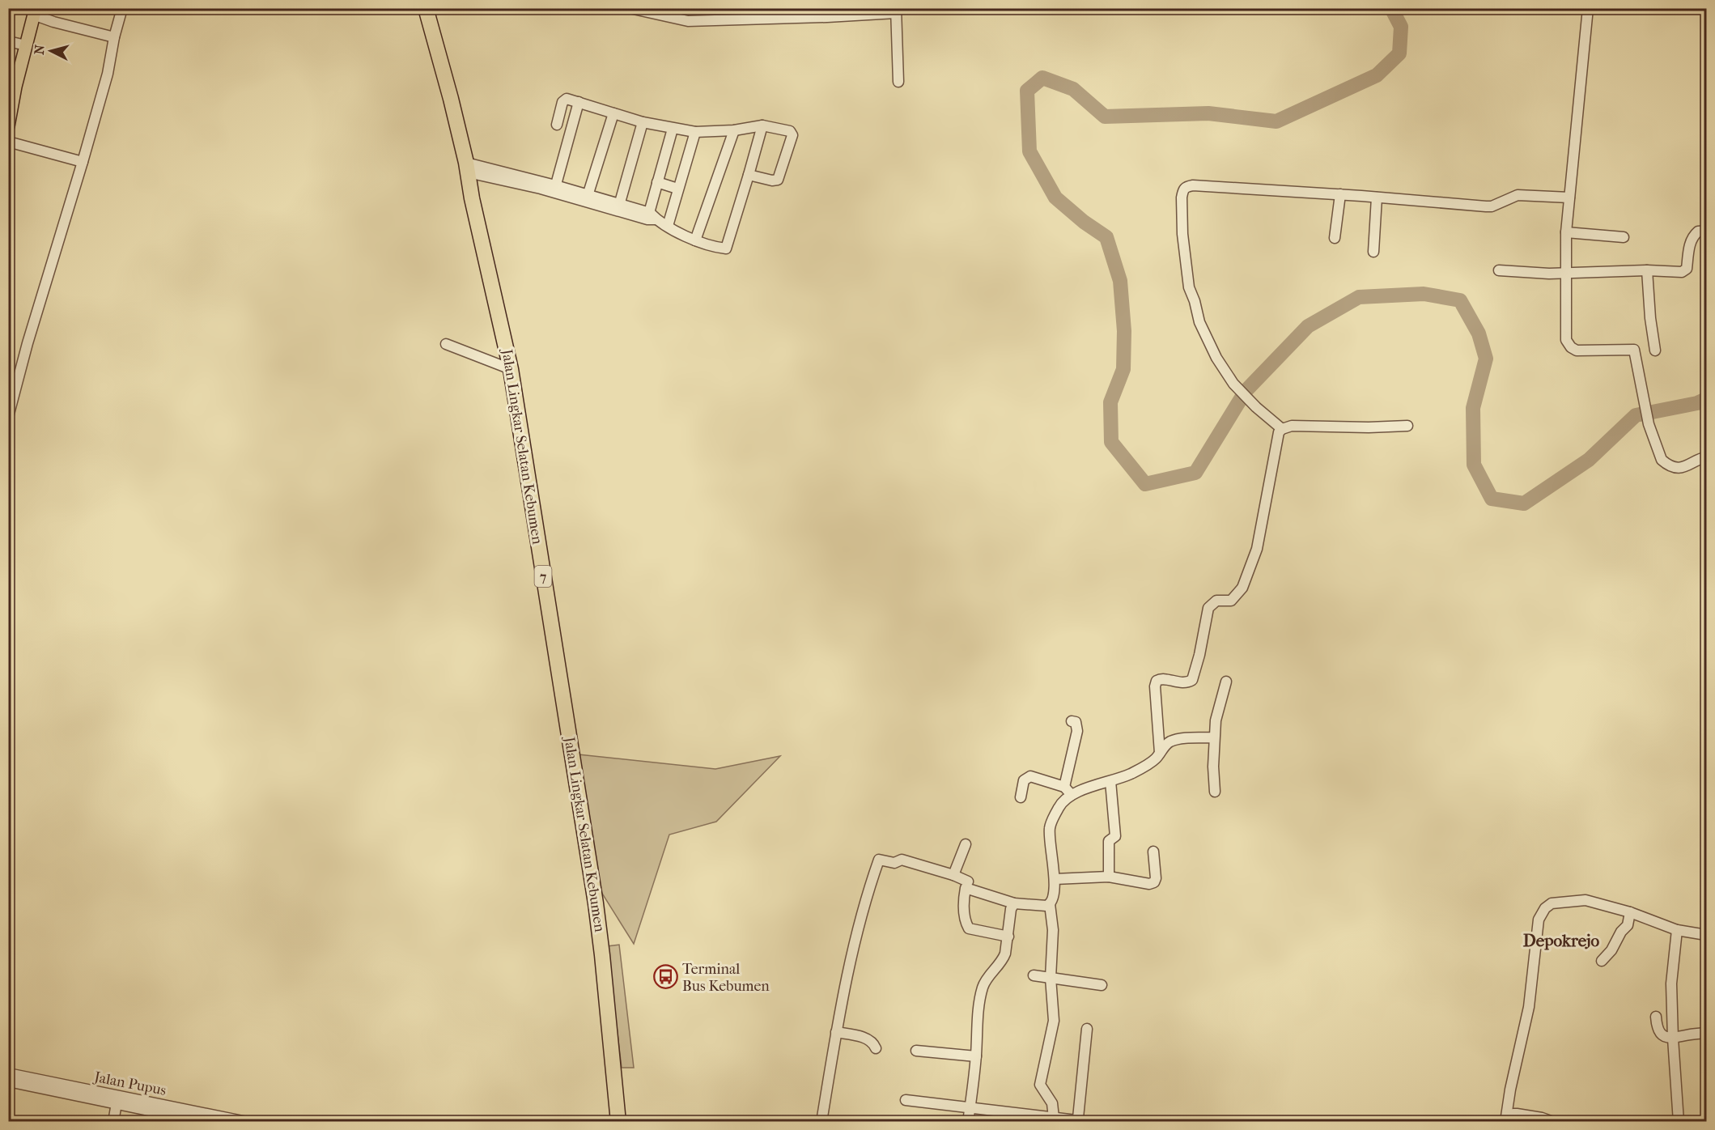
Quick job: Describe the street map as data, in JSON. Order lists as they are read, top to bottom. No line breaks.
{"streets":{"highway":["Jalan Lingkar Selatan Kebumen","7"],"street":["Jalan Pupus"]},"districts":["Depokrejo"],"places":{"bus stop":["Terminal Bus Kebumen"]},"north":"left"}
